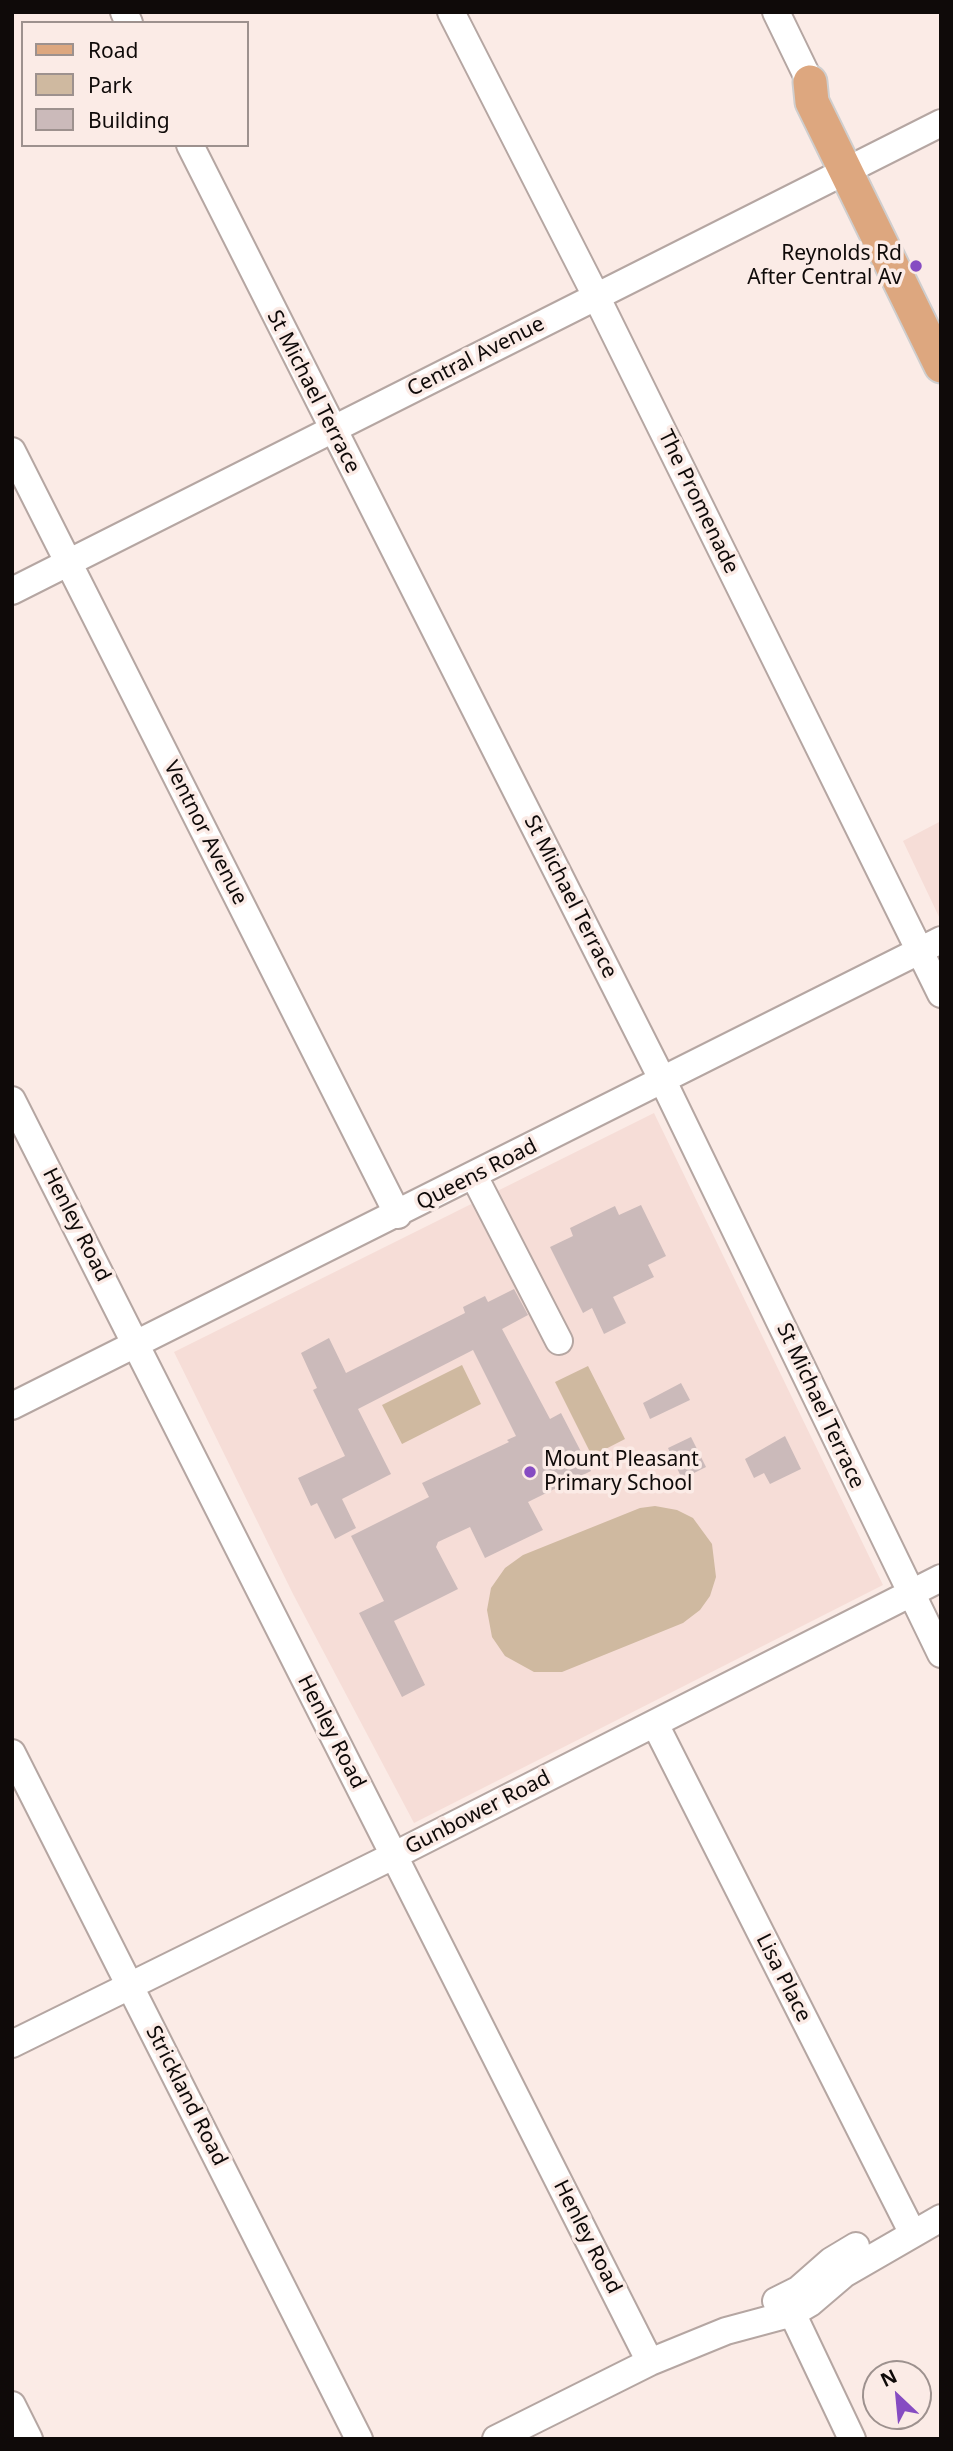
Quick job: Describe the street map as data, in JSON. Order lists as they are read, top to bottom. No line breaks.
{"streets":{"street":["Central Avenue","St Michael Terrace","The Promenade","Ventnor Avenue","Queens Road","Henley Road","Gunbower Road","Lisa Place","Strickland Road"]},"crossings":[["Central Avenue","St Michael Terrace"],["Central Avenue","The Promenade"],["Central Avenue","Ventnor Avenue"],["St Michael Terrace","Queens Road"],["St Michael Terrace","Gunbower Road"],["The Promenade","Queens Road"],["Ventnor Avenue","Queens Road"],["Queens Road","Henley Road"],["Henley Road","Gunbower Road"],["Gunbower Road","Lisa Place"],["Gunbower Road","Strickland Road"]],"places":["Reynolds Rd After Central Av","Mount Pleasant Primary School"],"legend":["Road","Park","Building"],"north":"top left"}
